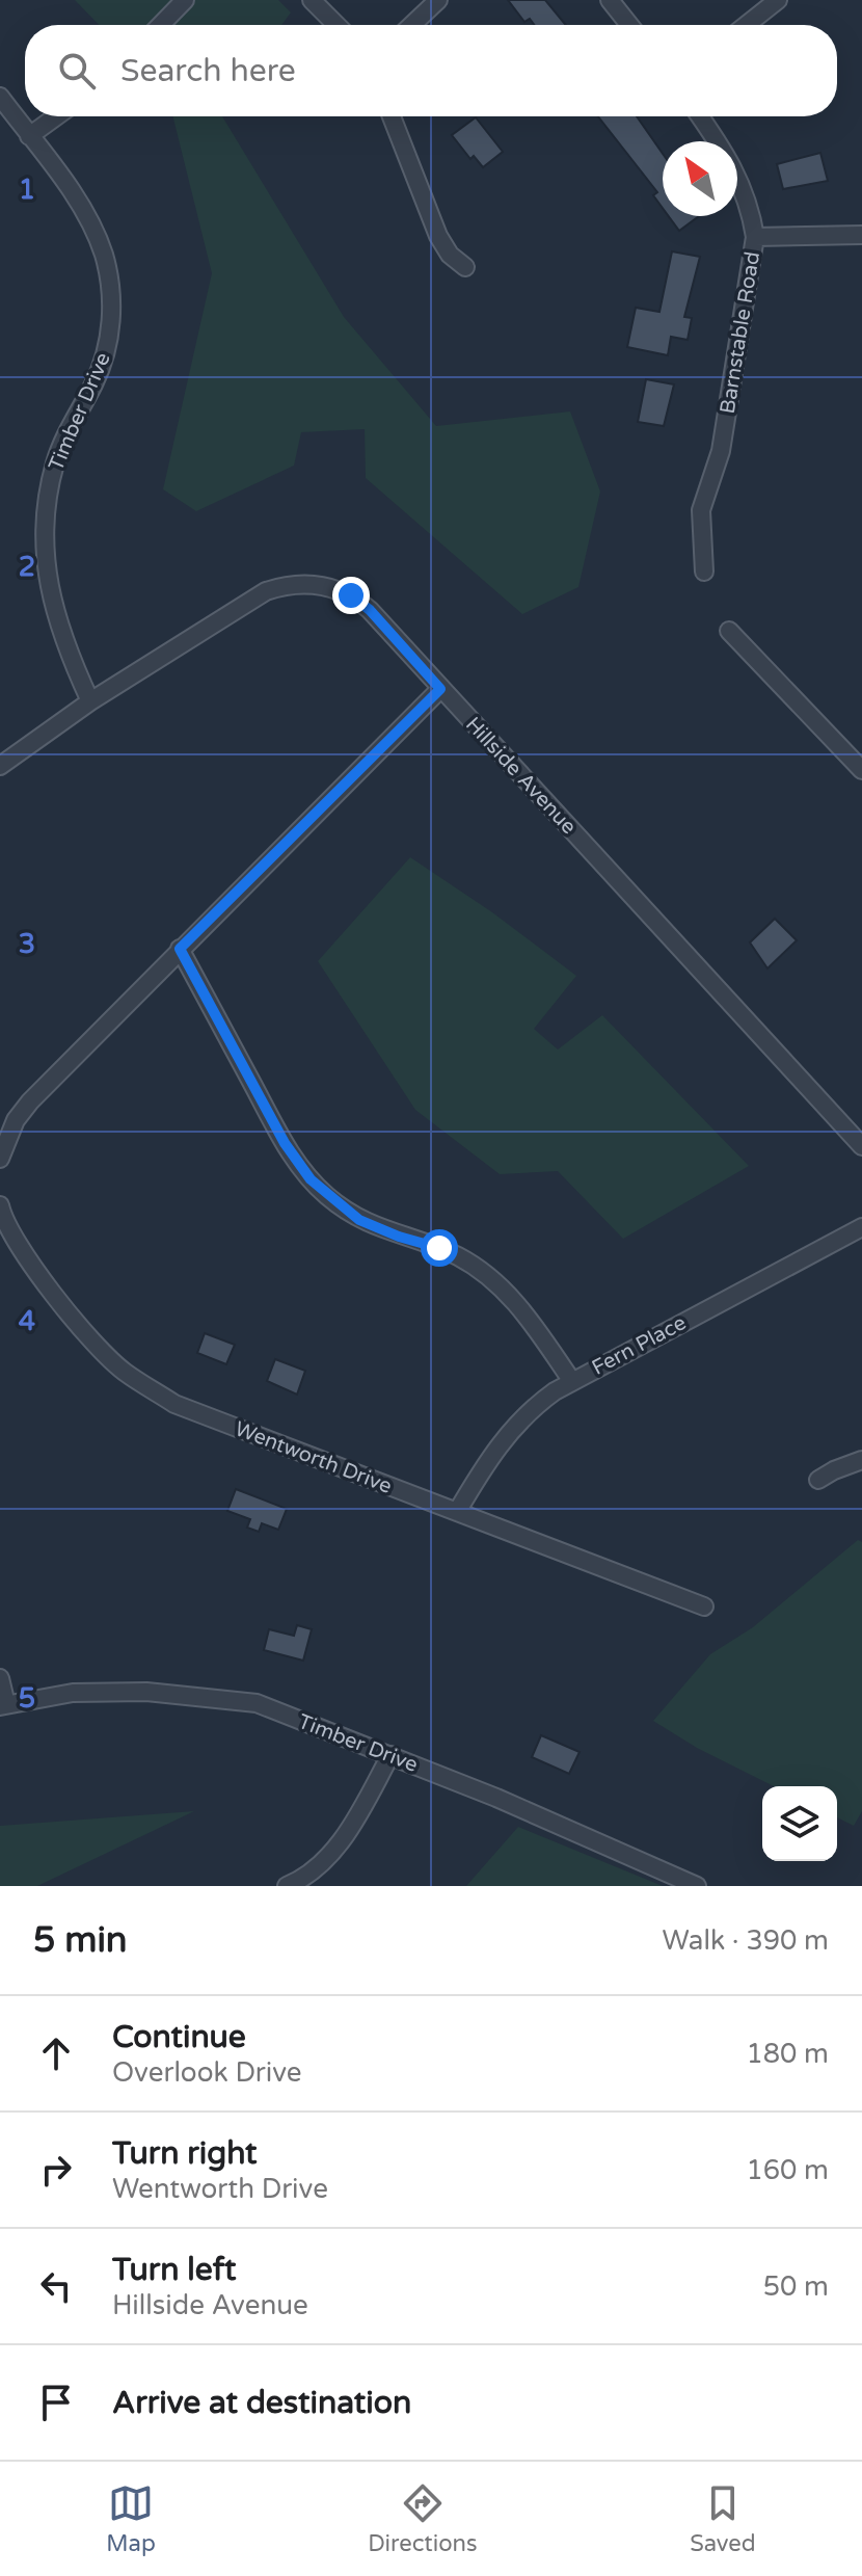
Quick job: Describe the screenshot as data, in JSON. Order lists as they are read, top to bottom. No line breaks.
{"streets":{"street":["Barnstable Road","Timber Drive","Hillside Avenue","Fern Place","Wentworth Drive"]},"crossings":[["Timber Drive","Hillside Avenue"],["Fern Place","Wentworth Drive"]],"north":"top left","page":{"search":"Search here","heading":["5 min","Walk · 390 m"],"list":[["Continue","Overlook Drive","180 m"],["Turn right","Wentworth Drive","160 m"],["Turn left","Hillside Avenue","50 m"],"Arrive at destination"],"nav":["Map","Directions","Saved"]},"grid":{"rows":["1","2","3","4","5"]}}
